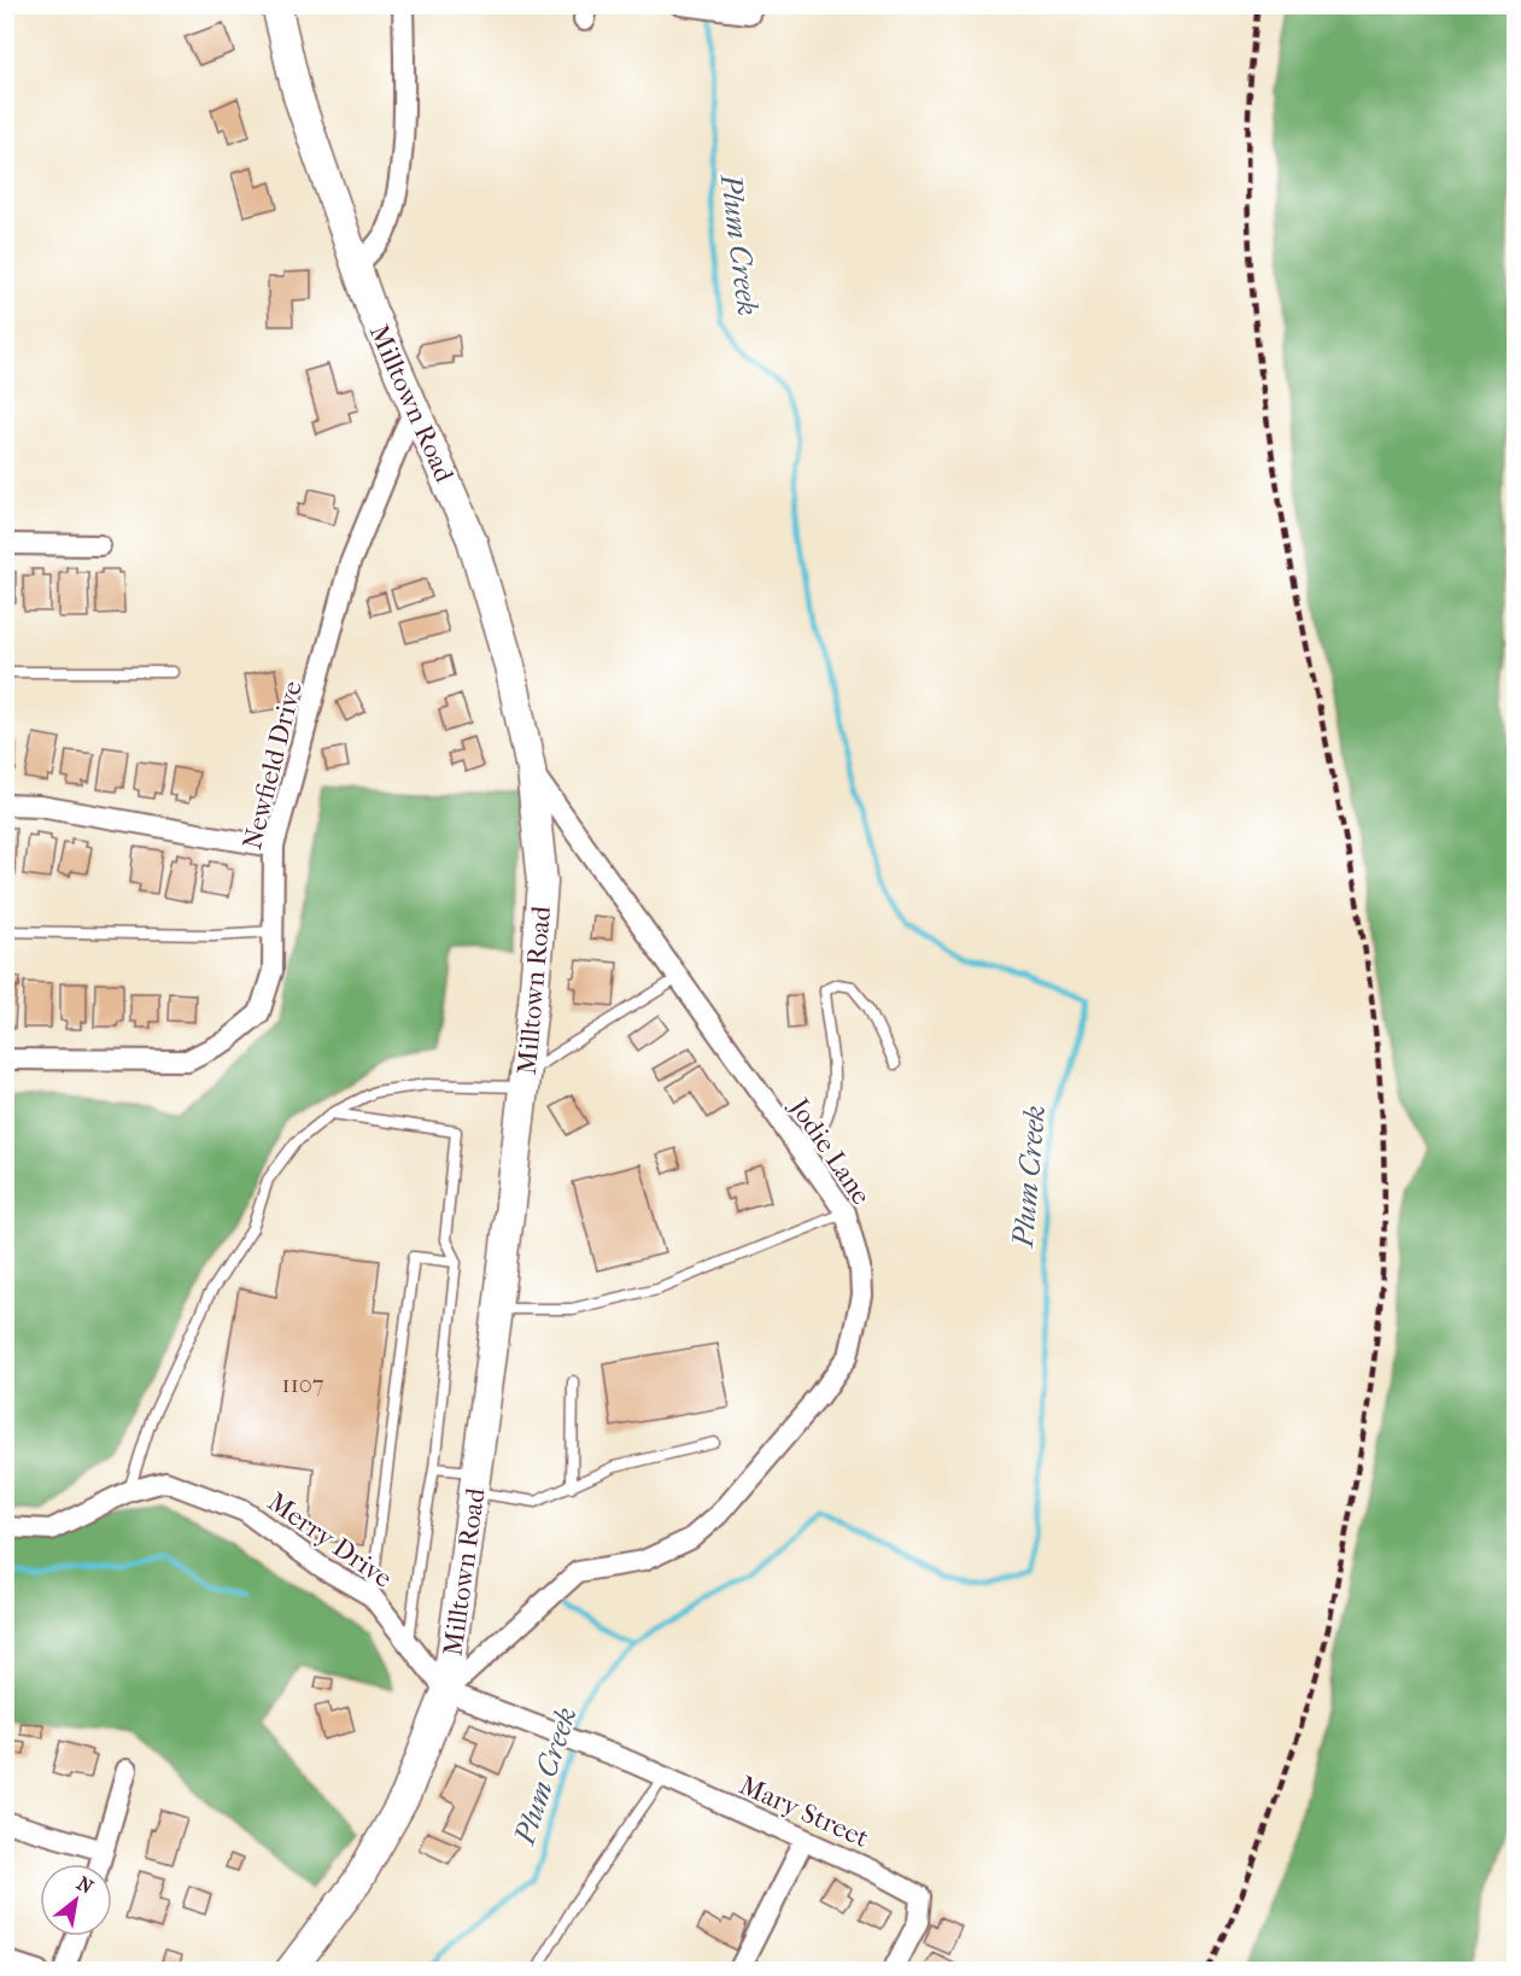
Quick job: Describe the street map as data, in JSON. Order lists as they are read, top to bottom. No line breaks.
{"streets":{"street":["Milltown Road","Newfield Drive","Jodie Lane","Merry Drive","Mary Street"]},"crossings":[["Milltown Road","Newfield Drive"],["Milltown Road","Jodie Lane"],["Milltown Road","Merry Drive"],["Milltown Road","Mary Street"],["Jodie Lane","Merry Drive"],["Jodie Lane","Mary Street"],["Merry Drive","Mary Street"]],"water":["Plum Creek"],"house_numbers":["1107"],"north":"top right"}
